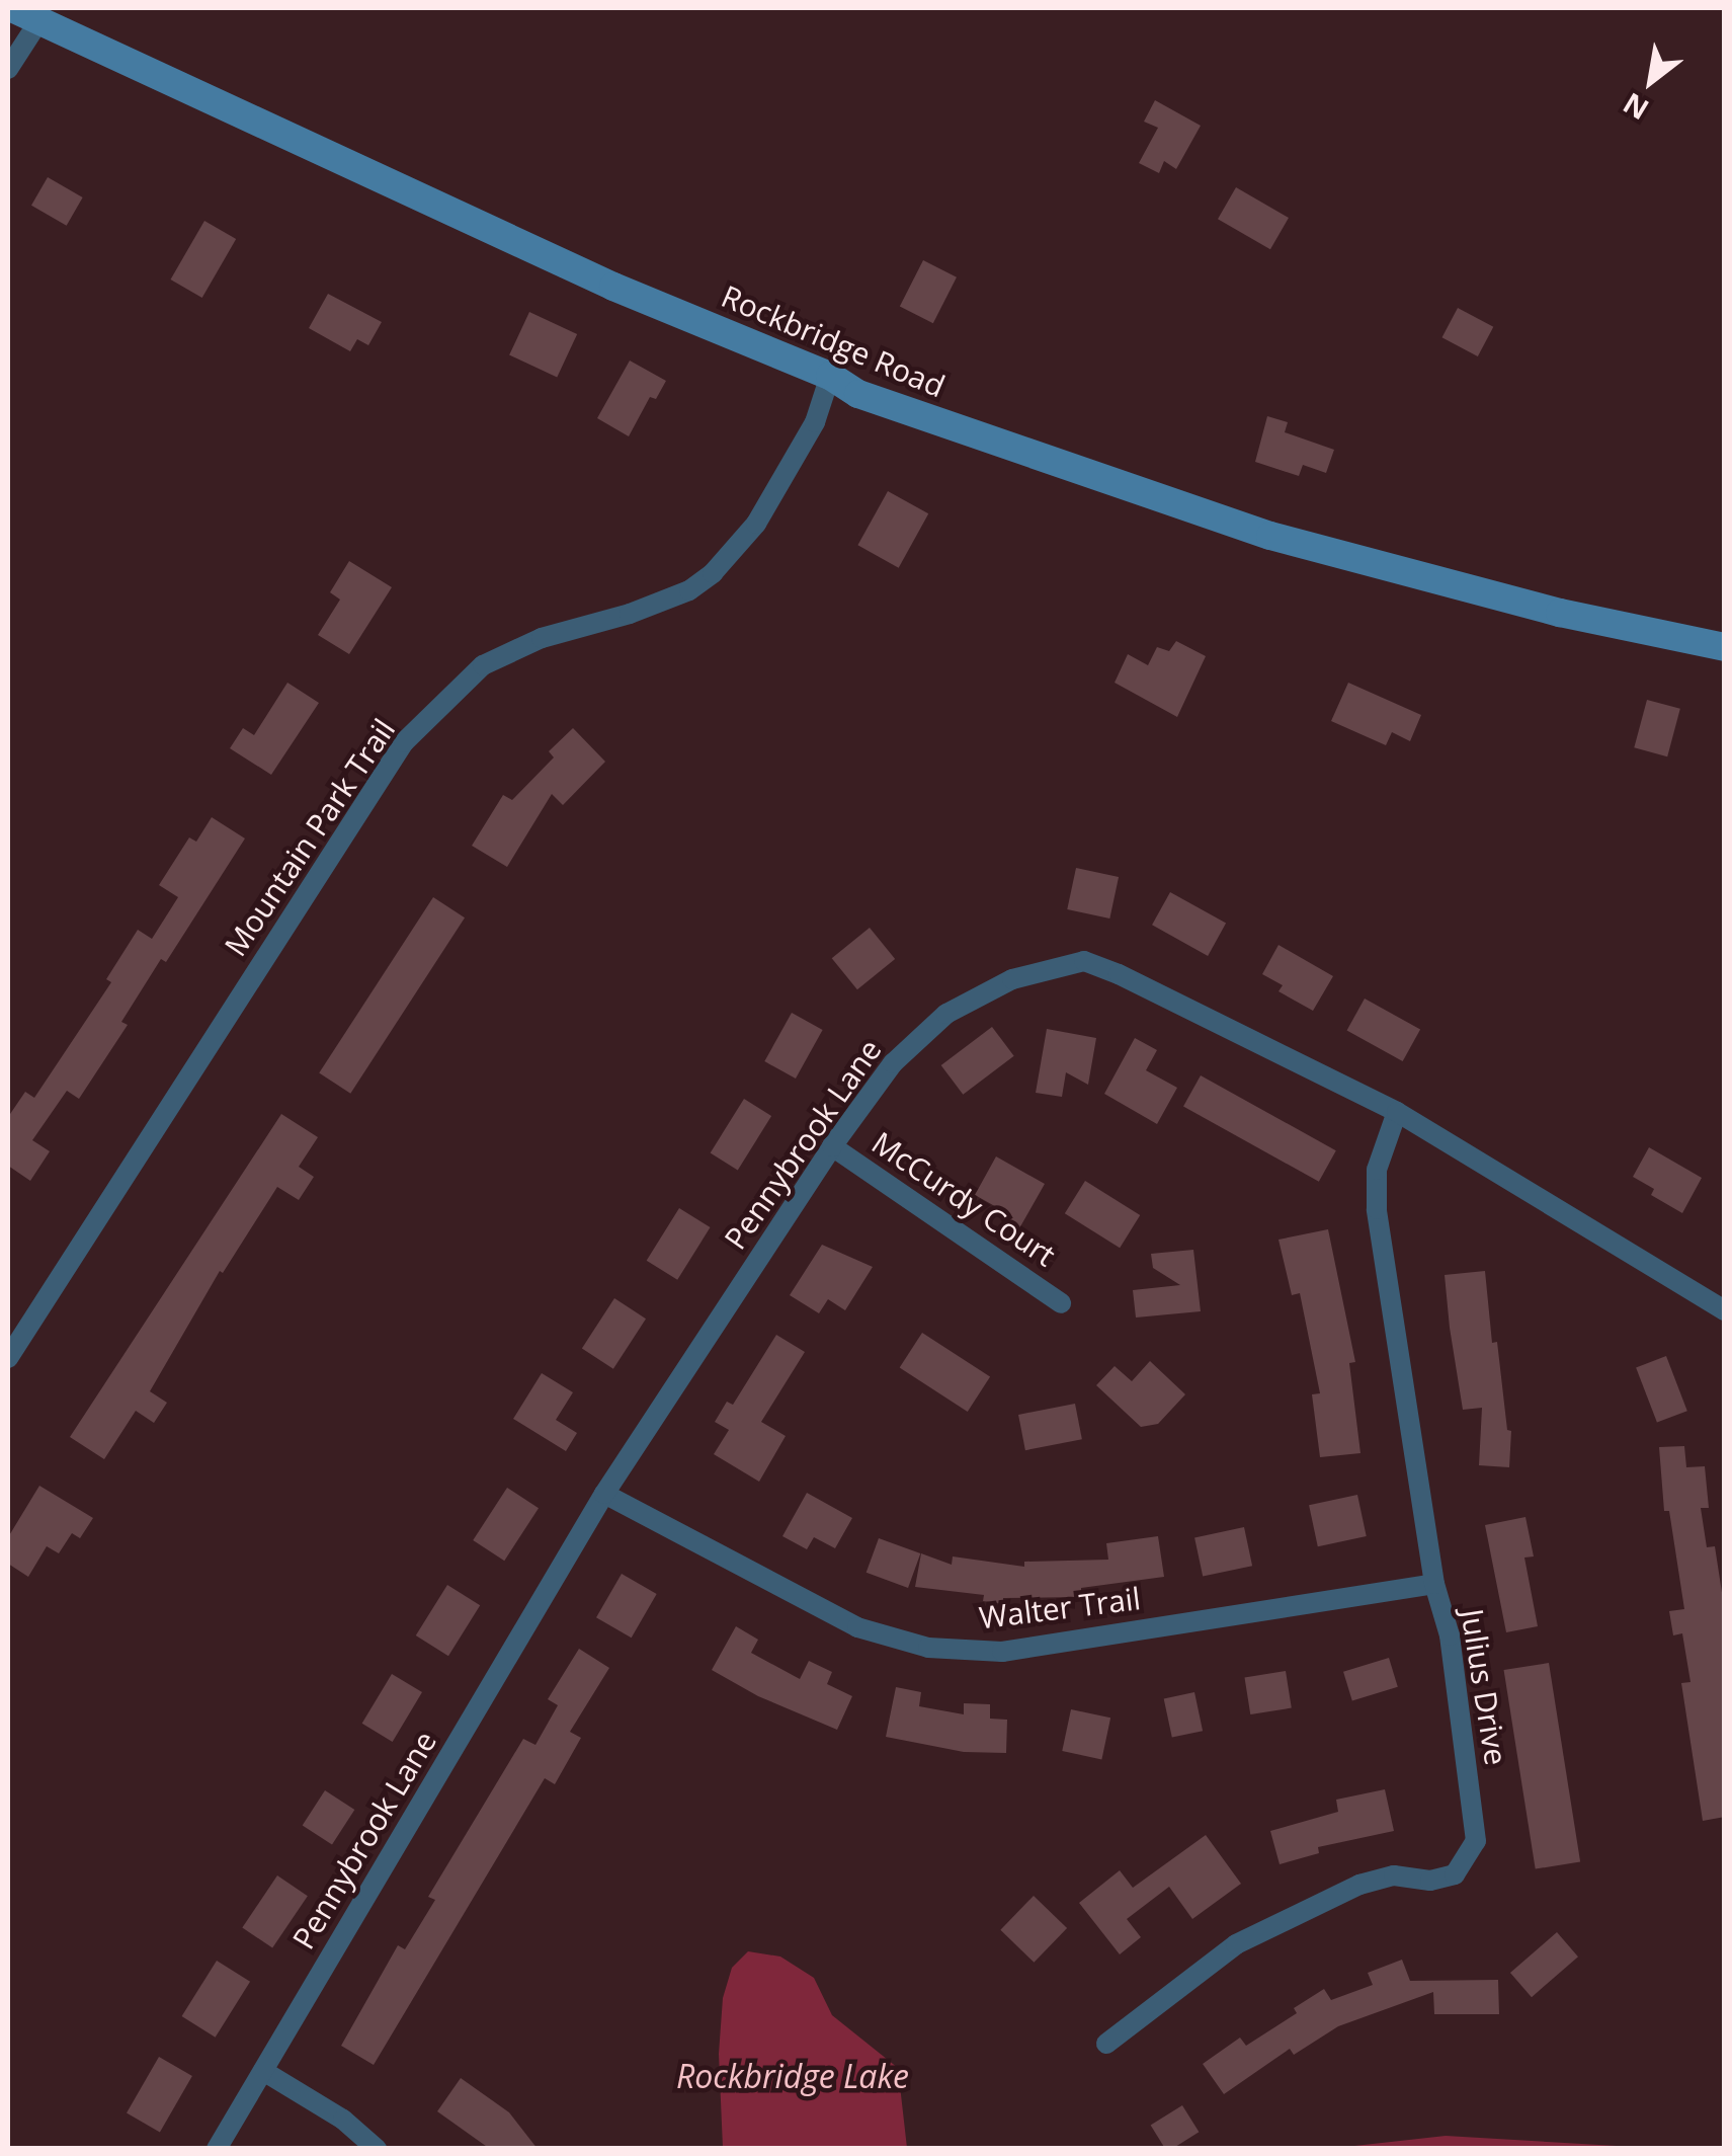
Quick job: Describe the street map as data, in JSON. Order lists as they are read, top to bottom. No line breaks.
{"streets":{"main road":["Rockbridge Road"],"street":["Mountain Park Trail","Pennybrook Lane","McCurdy Court","Walter Trail","Julius Drive"]},"crossings":[["Rockbridge Road","Mountain Park Trail"],["Pennybrook Lane","McCurdy Court"],["Pennybrook Lane","Walter Trail"],["Pennybrook Lane","Julius Drive"],["Walter Trail","Julius Drive"]],"water":["Rockbridge Lake"],"north":"bottom left"}
